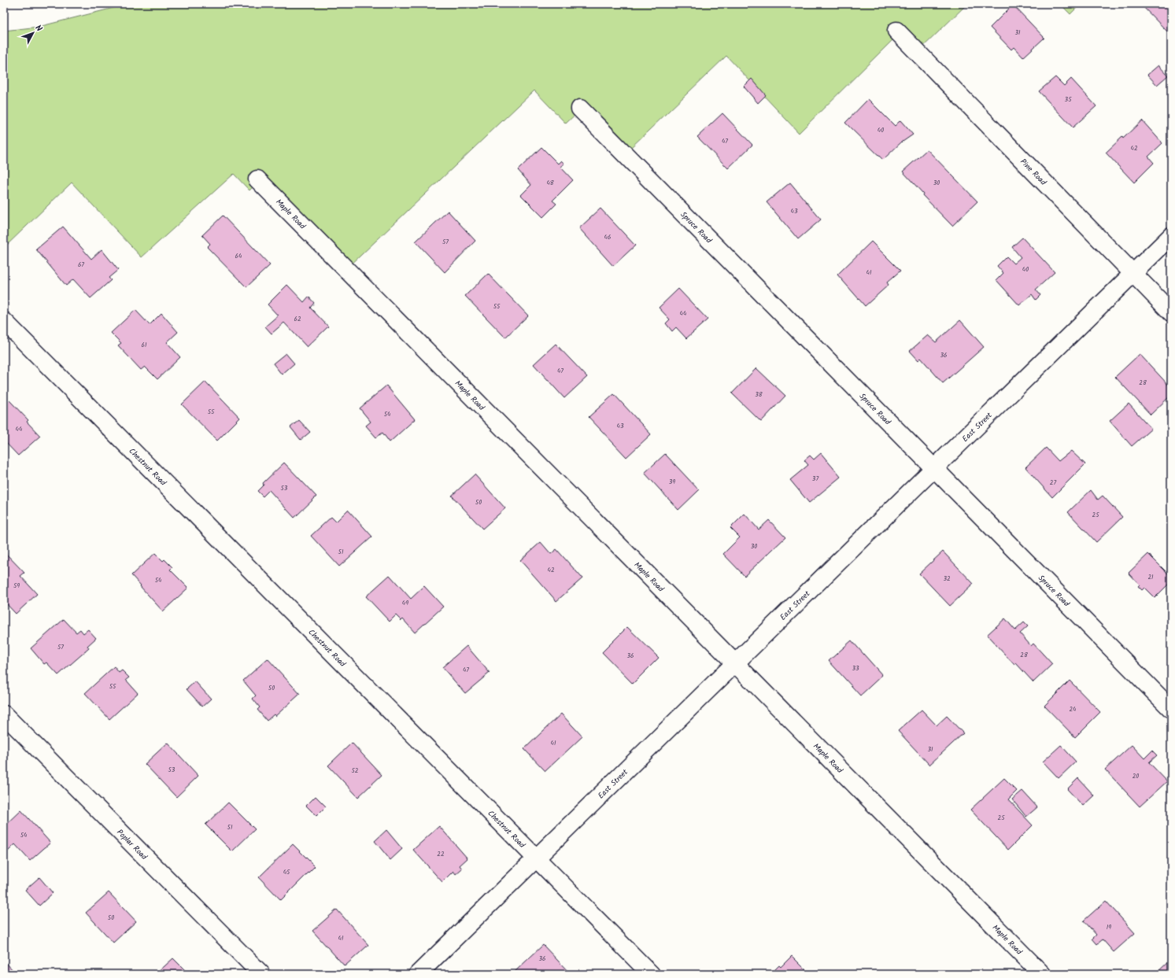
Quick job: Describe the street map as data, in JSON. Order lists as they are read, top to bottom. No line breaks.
{"streets":{"street":["Pine Road","Maple Road","Spruce Road","East Street","Chestnut Road","Poplar Road"]},"crossings":[["Pine Road","East Street"],["Maple Road","East Street"],["Spruce Road","East Street"],["East Street","Chestnut Road"]],"house_numbers":["31","35","40","47","42","48","30","43","46","57","64","67","40","41","55","44","62","61","36","47","28","38","55","54","43","44","37","39","27","53","50","25","30","51","42","21","32","54","59","49","57","28","36","33","47","55","50","24","41","31","53","52","20","25","51","54","22","45","50","19","41","36"],"north":"top right"}
